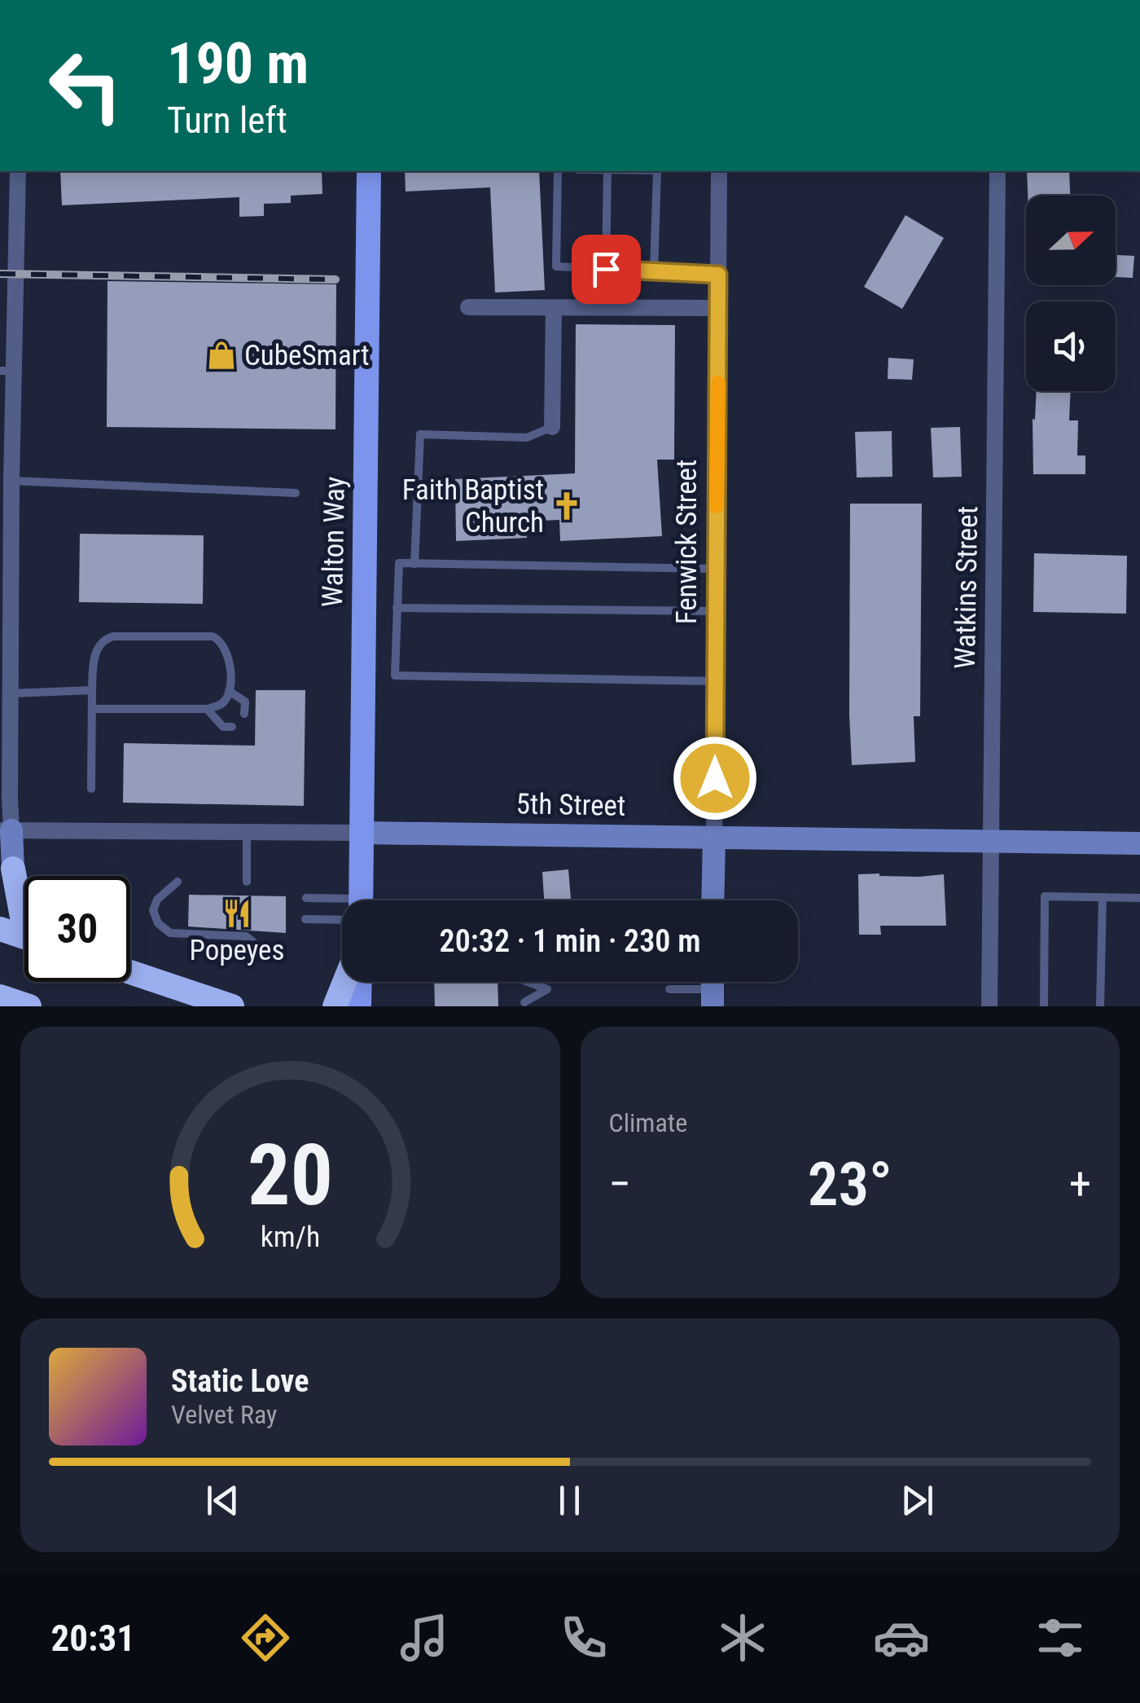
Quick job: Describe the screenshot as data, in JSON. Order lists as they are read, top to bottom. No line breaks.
{"streets":{"main road":["Walton Way","Fenwick Street","5th Street"],"street":["Watkins Street"]},"crossings":[["Walton Way","5th Street"],["Fenwick Street","5th Street"],["Watkins Street","5th Street"]],"places":{"shop":["CubeSmart"],"church":["Faith Baptist Church"],"restaurant":["Popeyes"]},"north":"right","page":{"turn":["190 m","Turn left"],"limit":"30","trip":"20:32 · 1 min · 230 m","tile":"Climate","heat":["−","23°","+"],"song":["Static Love","Velvet Ray"],"tabs":"20:31","gauge":["20","km/h"]}}
